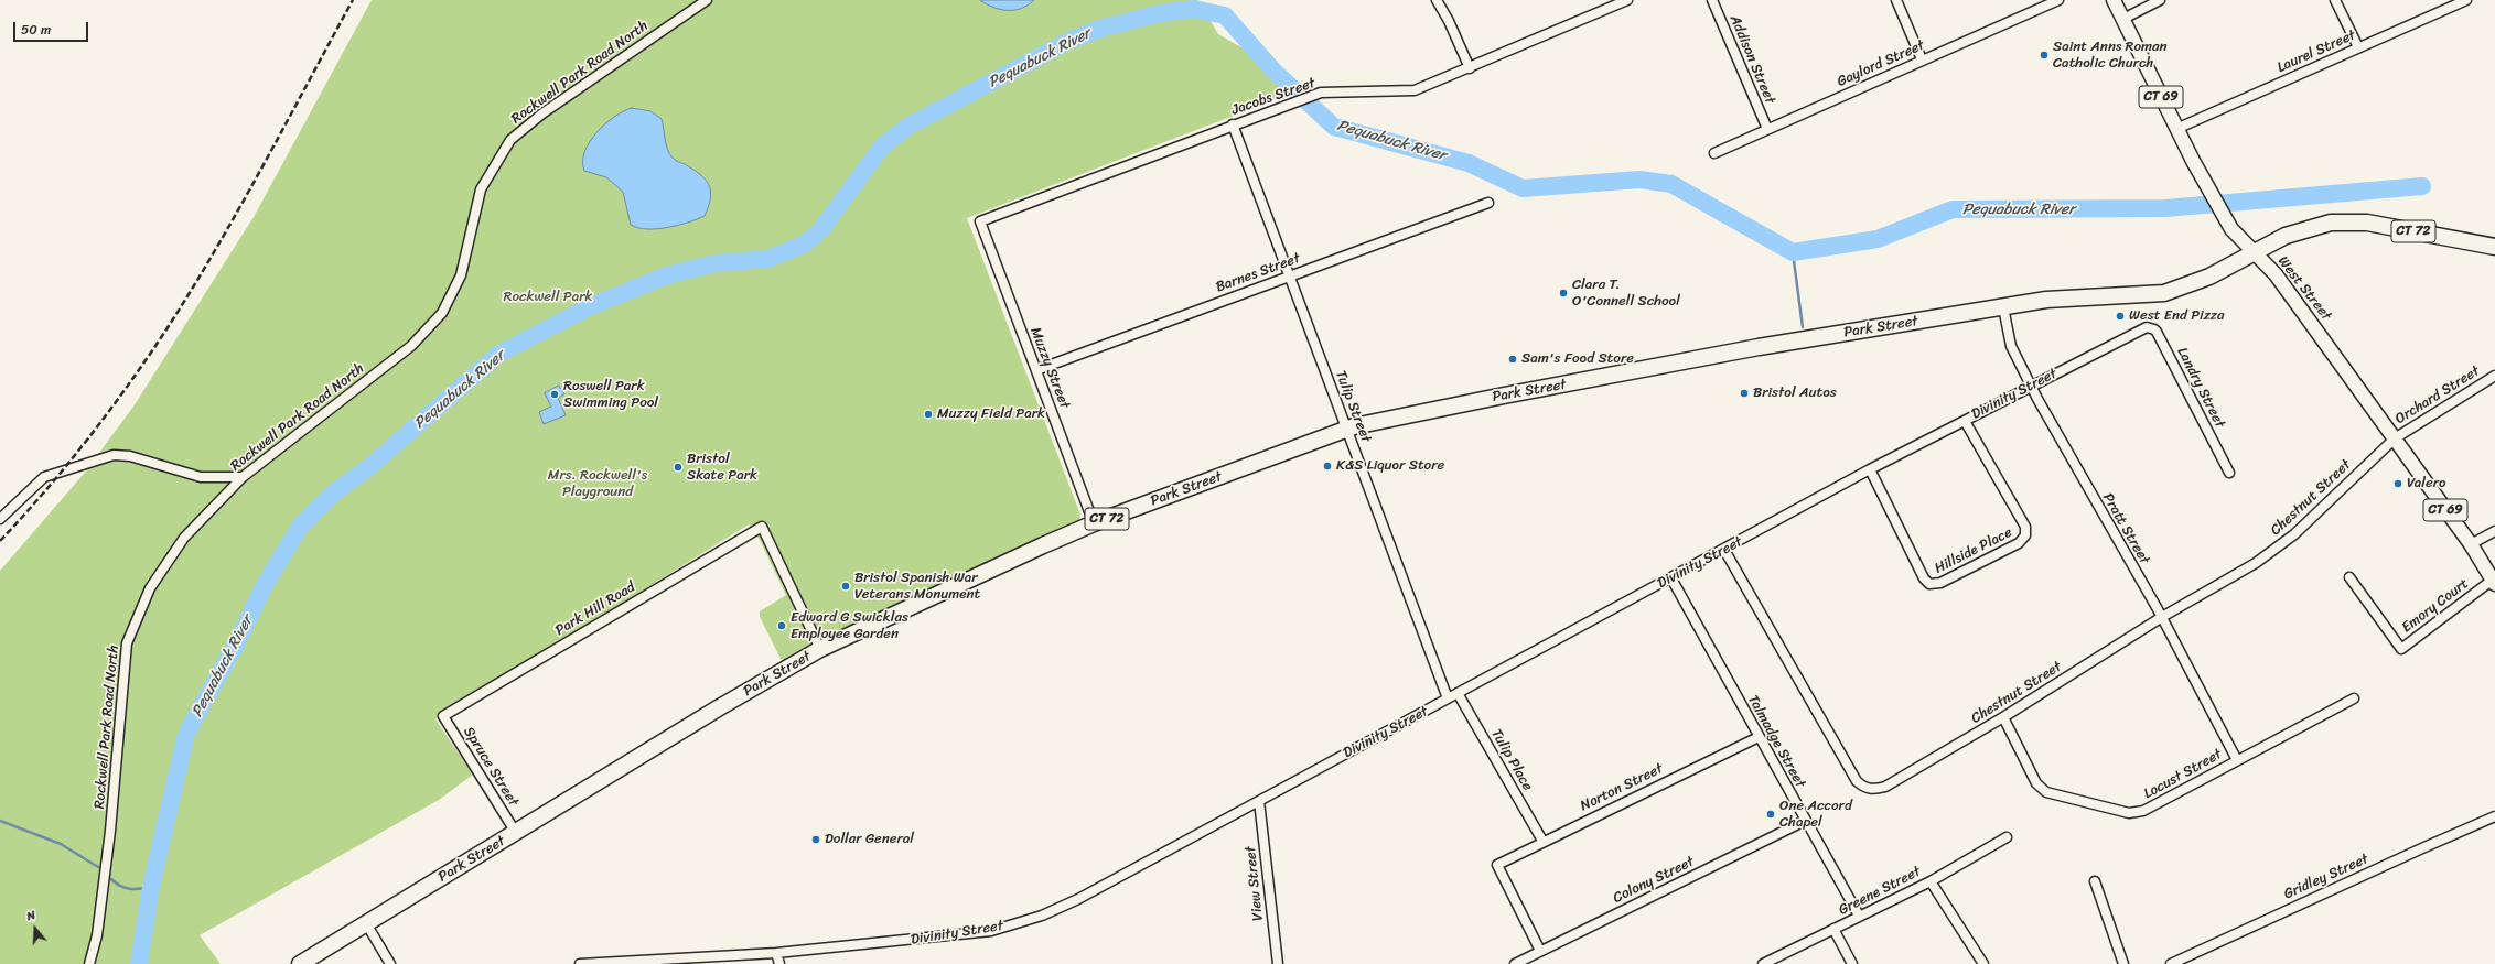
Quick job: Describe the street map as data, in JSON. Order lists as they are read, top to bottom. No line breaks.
{"streets":{"highway":["CT 72","Park Street"],"main road":["CT 69","West Street"],"street":["Laurel Street","Addison Street","Gaylord Street","Rockwell Park Road North","Jacobs Street","Barnes Street","Muzzy Street","Landry Street","Divinity Street","Orchard Street","Tulip Street","Chestnut Street","Pratt Street","Hillside Place","Emory Court","Park Hill Road","Talmadge Street","Tulip Place","Spruce Street","Locust Street","Norton Street","Gridley Street","Colony Street","View Street","Greene Street"]},"crossings":[["Laurel Street","West Street"],["Addison Street","Gaylord Street"],["Jacobs Street","Muzzy Street"],["Jacobs Street","Tulip Street"],["CT 72","West Street"],["CT 72","Park Street"],["Barnes Street","Muzzy Street"],["Barnes Street","Tulip Street"],["West Street","Park Street"],["West Street","Orchard Street"],["West Street","Chestnut Street"],["West Street","Emory Court"],["Park Street","Muzzy Street"],["Park Street","Tulip Street"],["Park Street","Pratt Street"],["Park Street","Park Hill Road"],["Park Street","Spruce Street"],["Landry Street","Divinity Street"],["Divinity Street","Tulip Street"],["Divinity Street","Chestnut Street"],["Divinity Street","Pratt Street"],["Divinity Street","Hillside Place"],["Divinity Street","Talmadge Street"],["Divinity Street","Tulip Place"],["Divinity Street","View Street"],["Orchard Street","Chestnut Street"],["Chestnut Street","Pratt Street"],["Chestnut Street","Locust Street"],["Pratt Street","Locust Street"],["Park Hill Road","Spruce Street"],["Talmadge Street","Norton Street"],["Talmadge Street","Colony Street"],["Talmadge Street","Greene Street"],["Tulip Place","Norton Street"],["Norton Street","Colony Street"]],"water":["Pequabuck River"],"parks":["Rockwell Park","Mrs. Rockwell's Playground"],"places":["Saint Anns Roman Catholic Church","Clara T. O'Connell School","West End Pizza","Sam's Food Store","Bristol Autos","Roswell Park Swimming Pool","Muzzy Field Park","K&S Liquor Store","Bristol Skate Park","Valero","Bristol Spanish War Veterans Monument","Edward G Swicklas Employee Garden","One Accord Chapel","Dollar General"],"scale_bar":"50 m","north":"top"}
